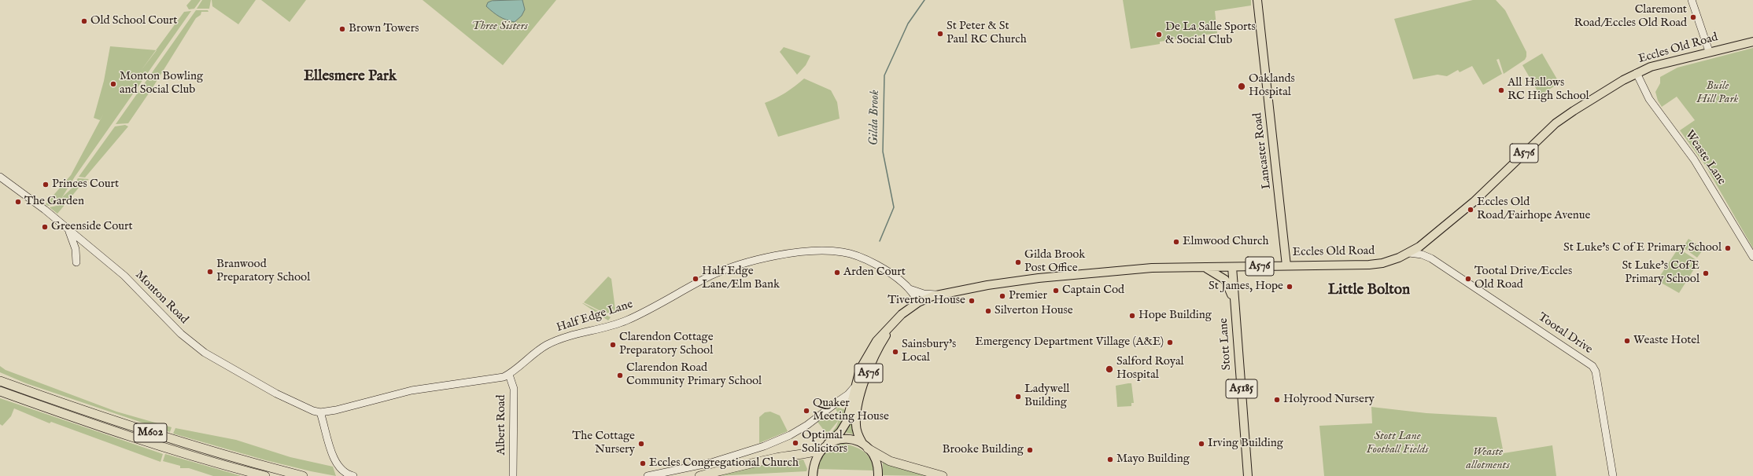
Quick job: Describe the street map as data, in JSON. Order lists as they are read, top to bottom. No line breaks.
{"streets":{"highway":["M602"],"main road":["Eccles Old Road","Lancaster Road","A576","Weaste Lane","Monton Road","Half Edge Lane","Tootal Drive","Stott Lane","A5185","Albert Road"]},"crossings":[["Eccles Old Road","Lancaster Road"],["Eccles Old Road","A576"],["Eccles Old Road","Weaste Lane"],["Eccles Old Road","Half Edge Lane"],["Eccles Old Road","Tootal Drive"],["Eccles Old Road","Stott Lane"],["Monton Road","Half Edge Lane"],["Half Edge Lane","Albert Road"]],"districts":["Ellesmere Park","Little Bolton"],"water":["Gilda Brook"],"parks":["Three Sisters","Buile Hill Park","Stott Lane Football Fields","Weaste allotments"],"places":["Claremont Road/Eccles Old Road","Old School Court","Brown Towers","St Peter & St Paul RC Church","De La Salle Sports & Social Club","Monton Bowling and Social Club","Oaklands Hospital","All Hallows RC High School","Princes Court","The Garden","Eccles Old Road/Fairhope Avenue","Greenside Court","Elmwood Church","St Luke's C of E Primary School","Gilda Brook Post Office","Branwood Preparatory School","Arden Court","St Luke's CofE Primary School","Half Edge Lane/Elm Bank","Tootal Drive/Eccles Old Road","St James, Hope","Captain Cod","Premier","Tiverton House","Silverton House","Hope Building","Weaste Hotel","Emergency Department Village (A&E)","Clarendon Cottage Preparatory School","Sainsbury's Local","Salford Royal Hospital","Clarendon Road Community Primary School","Ladywell Building","Holyrood Nursery","Quaker Meeting House","Optimal Solicitors","The Cottage Nursery","Irving Building","Brooke Building","Mayo Building","Eccles Congregational Church"]}
